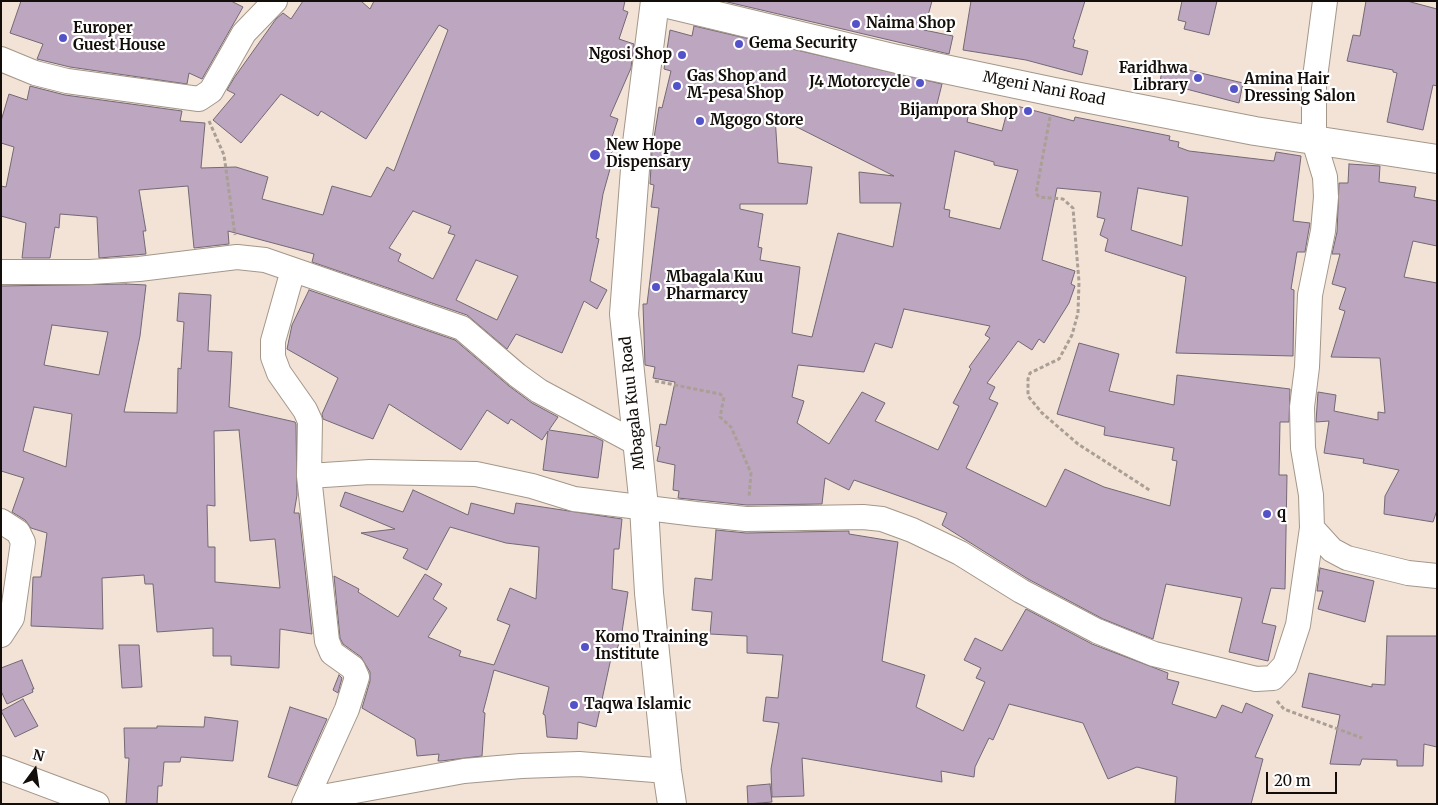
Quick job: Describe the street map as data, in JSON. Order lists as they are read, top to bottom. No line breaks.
{"streets":{"street":["Mgeni Nani Road","Mbagala Kuu Road"]},"crossings":[["Mgeni Nani Road","Mbagala Kuu Road"]],"places":["Naima Shop","Europer Guest House","Gema Security","Ngosi Shop","Faridhwa Library","J4 Motorcycle","Gas Shop and M-pesa Shop","Amina Hair Dressing Salon","Bijampora Shop","Mgogo Store","New Hope Dispensary","Mbagala Kuu Pharmarcy","q","Komo Training Institute","Taqwa Islamic"],"scale_bar":"20 m","north":"top"}
